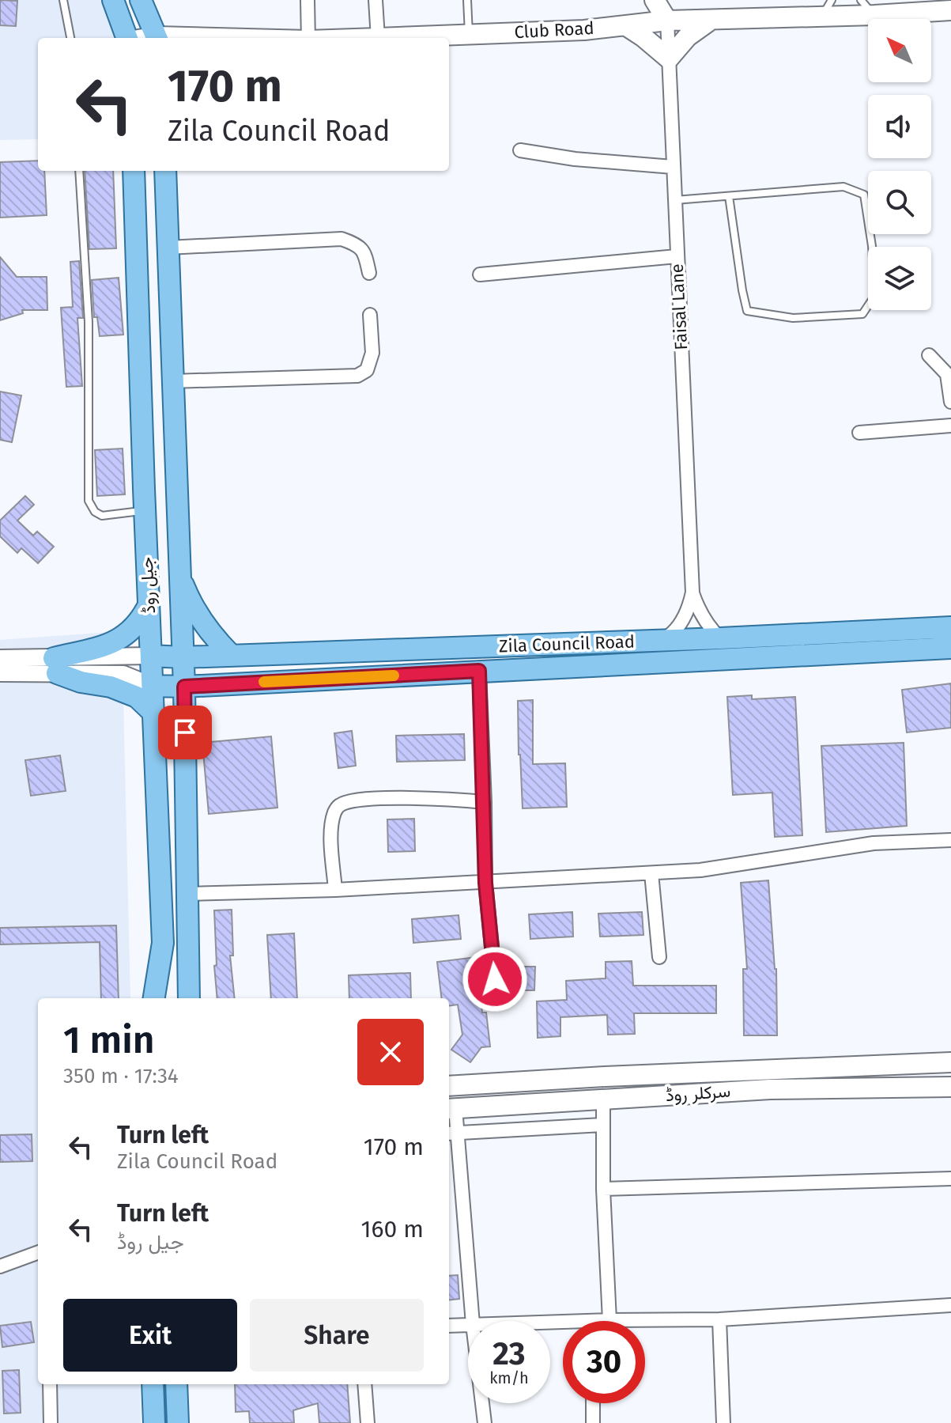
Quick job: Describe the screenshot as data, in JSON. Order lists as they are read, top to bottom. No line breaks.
{"streets":{"main road":["Club Road","Faisal Lane","جیل روڈ","Zila Council Road","سرکلر روڈ"]},"crossings":[["Club Road","Faisal Lane"],["Faisal Lane","Zila Council Road"],["جیل روڈ","Zila Council Road"]],"north":"top left","page":{"turn":["170 m","Zila Council Road"],"heading":["1 min","350 m · 17:34"],"list":[{"name":"Turn left","note":"Zila Council Road","value":"170 m"},{"name":"Turn left","note":"جیل روڈ","value":"160 m"}],"buttons":["Exit","Share"],"speed":"23 km/h","limit":"30"}}
